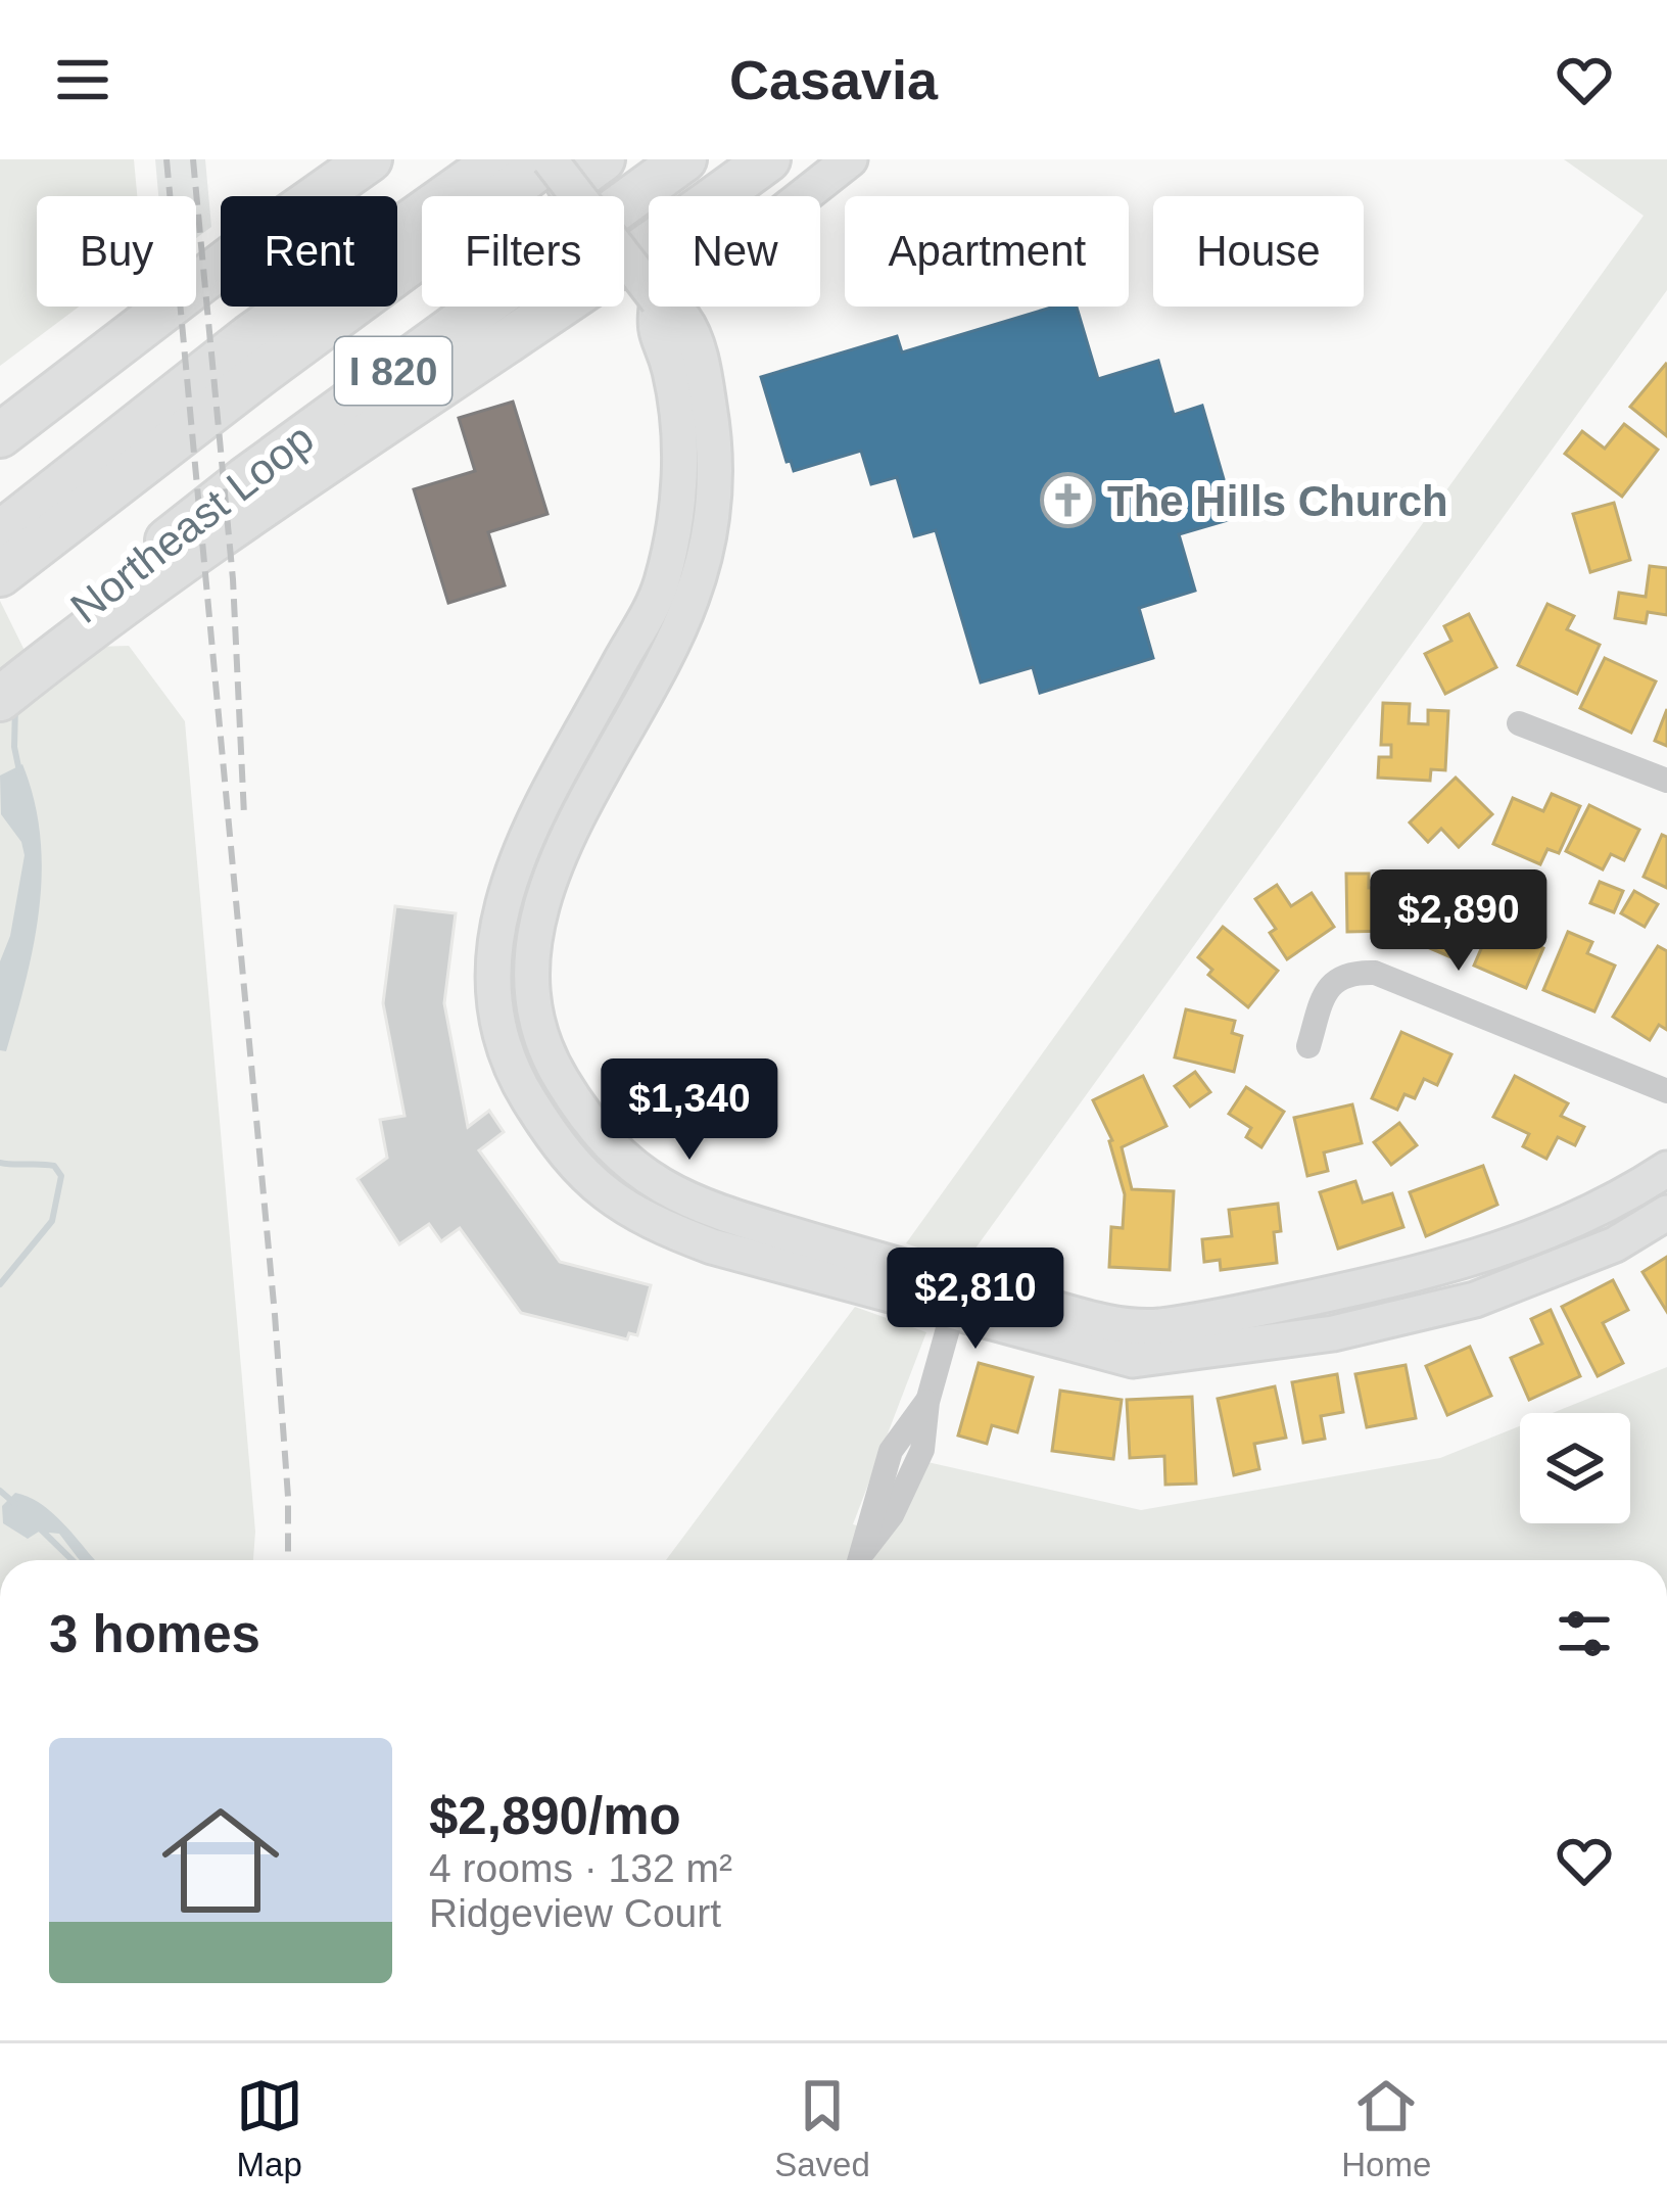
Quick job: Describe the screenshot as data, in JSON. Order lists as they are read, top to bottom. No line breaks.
{"streets":{"highway":["I 820","Northeast Loop"]},"places":{"church":["The Hills Church"]},"page":{"header":"Casavia","chip":["Buy","Rent","Filters","New","Apartment","House"],"price":["$2,890","$1,340","$2,810"],"heading":"3 homes","list":[{"name":"$2,890/mo","note":"4 rooms · 132 m² · Ridgeview Court"}],"tabs":["Map","Saved","Home"]}}
